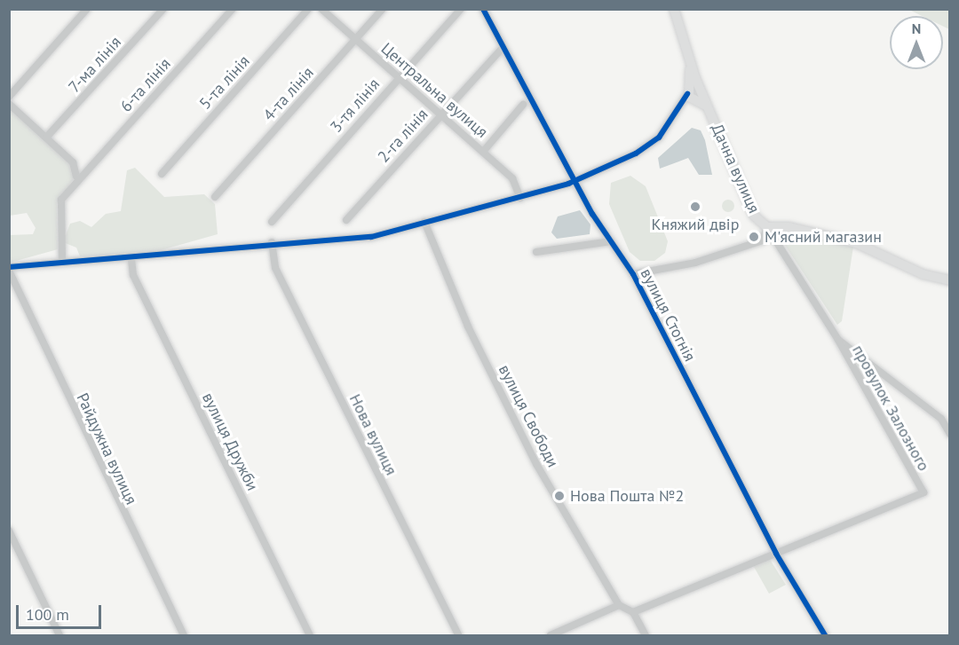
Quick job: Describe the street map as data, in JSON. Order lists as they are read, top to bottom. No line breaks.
{"streets":{"street":["7-ма лінія","5-та лінія","6-та лінія","Центральна вулиця","4-та лінія","3-тя лінія","2-га лінія","Дачна вулиця","вулиця Стогнія","провулок Залозного","вулиця Свободи","Нова вулиця","вулиця Дружби","Райдужна вулиця"]},"crossings":[["Центральна вулиця","4-та лінія"],["Центральна вулиця","3-тя лінія"],["Центральна вулиця","2-га лінія"],["2-га лінія","вулиця Стогнія"],["вулиця Стогнія","провулок Залозного"]],"places":["Княжий двір","М'ясний магазин","Нова Пошта №2"],"scale_bar":"100 m","north":"top"}
